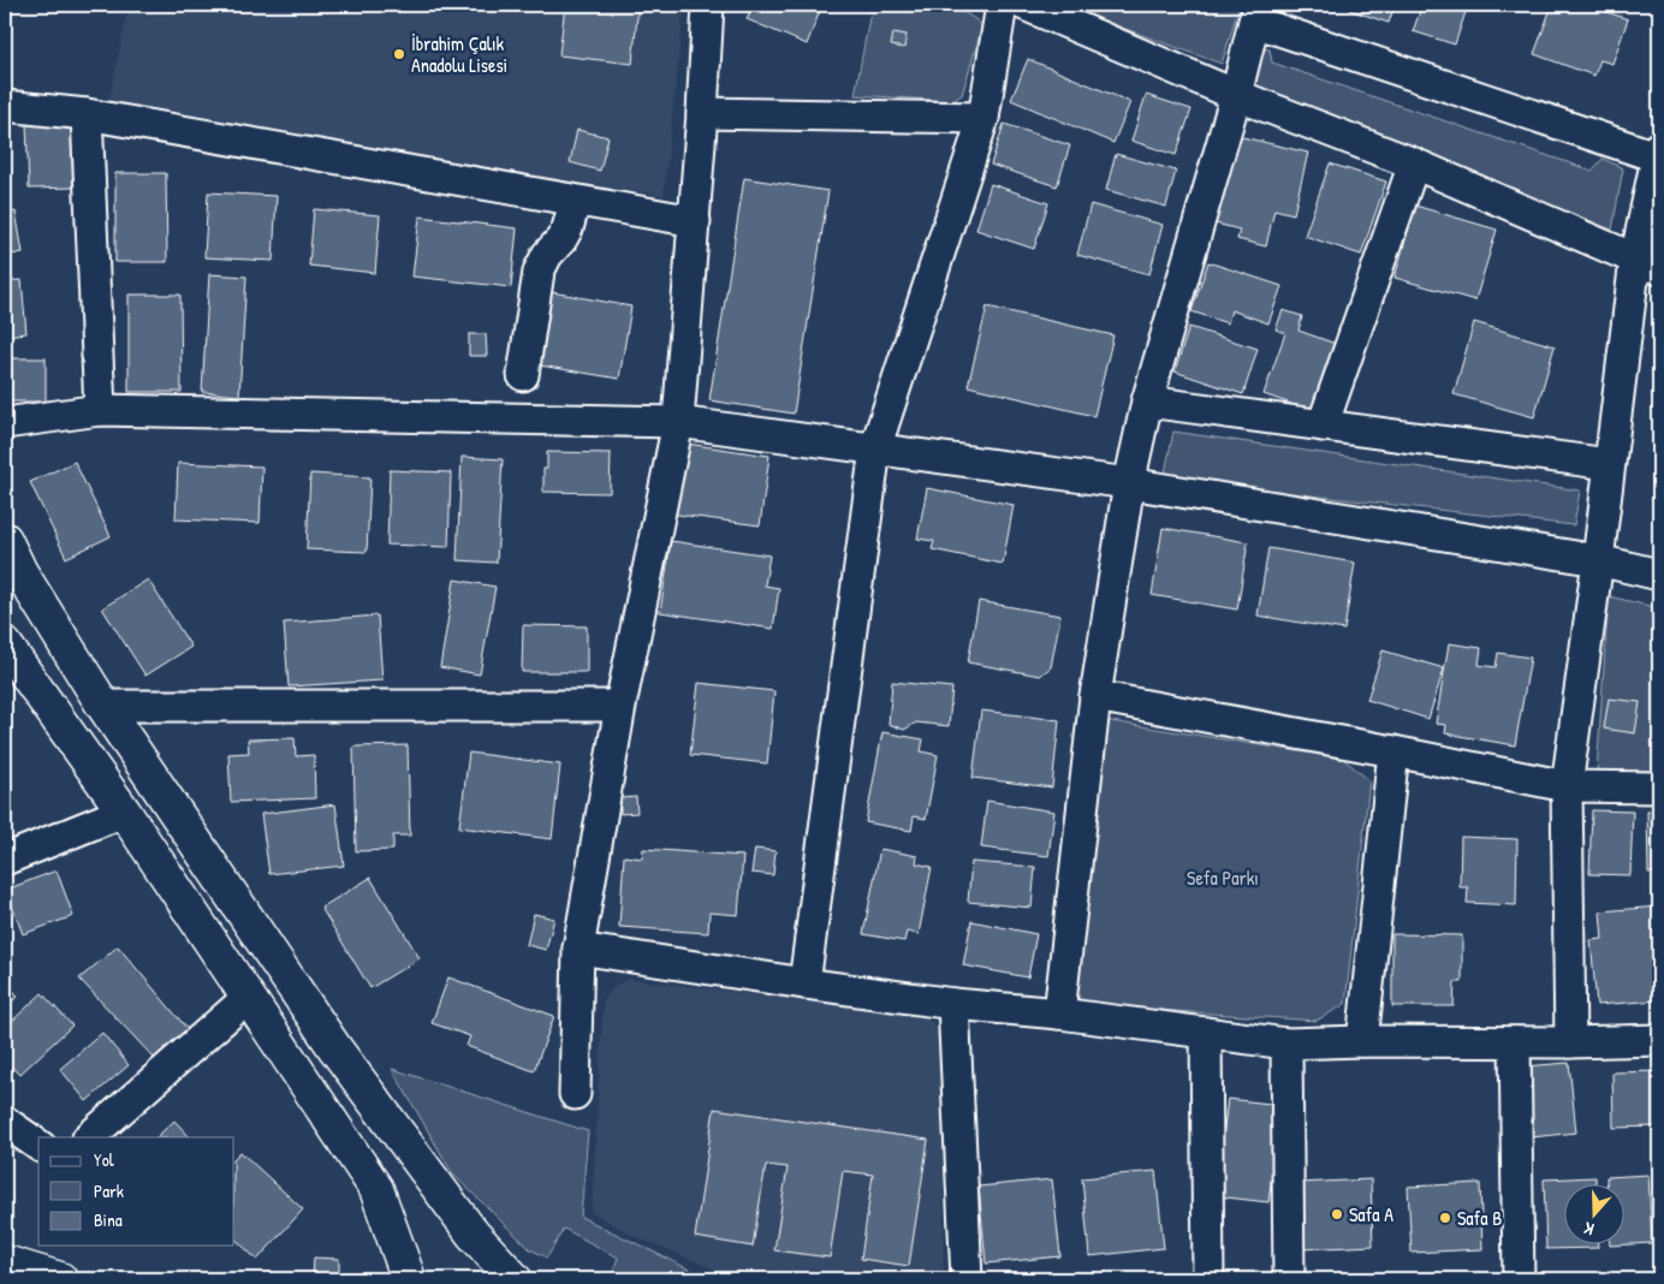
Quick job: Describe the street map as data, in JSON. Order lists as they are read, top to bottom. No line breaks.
{"parks":["Sefa Parkı"],"places":["İbrahim Çalık Anadolu Lisesi","Safa A","Safa B"],"legend":["Yol","Park","Bina"],"north":"bottom"}
